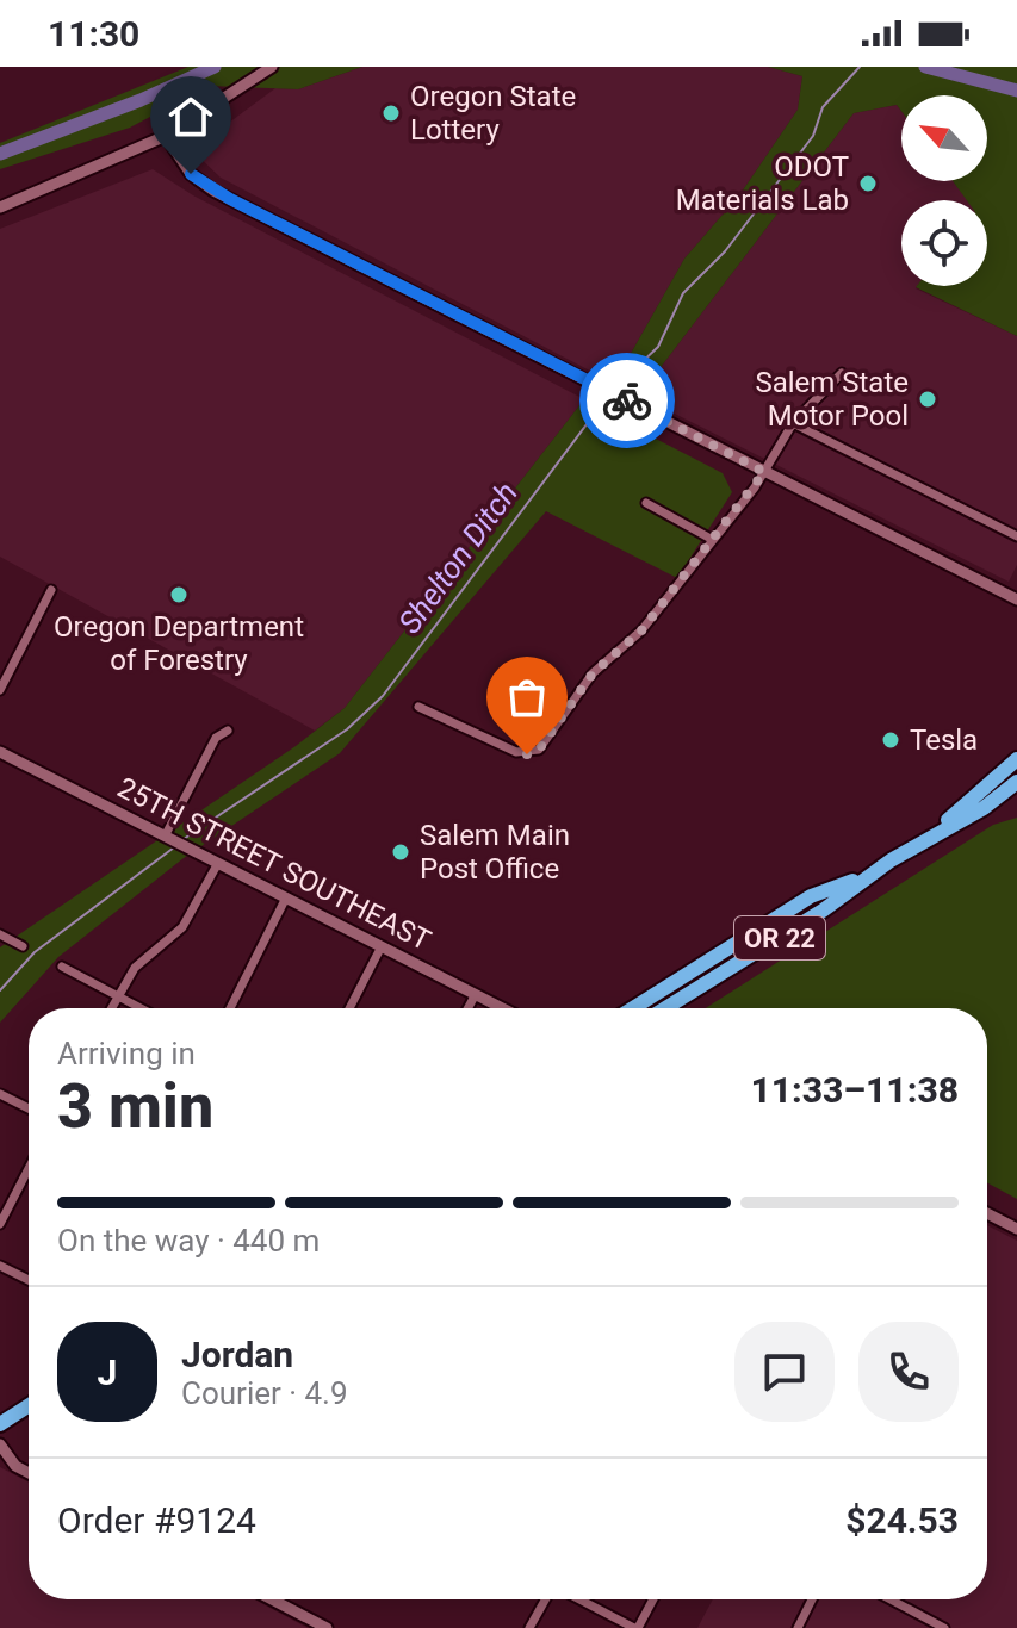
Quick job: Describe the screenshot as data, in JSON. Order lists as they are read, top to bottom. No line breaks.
{"streets":{"highway":["OR 22"],"main road":["25TH STREET SOUTHEAST"]},"water":["Shelton Ditch"],"places":["Oregon State Lottery","ODOT Materials Lab","Salem State Motor Pool","Oregon Department of Forestry","Tesla","Salem Main Post Office"],"north":"top left","page":{"status":"11:30","heading":["3 min","Arriving in","11:33–11:38"],"panel":["Jordan","Courier · 4.9","Order #9124","$24.53"],"bar":"On the way · 440 m","round":"J"}}
